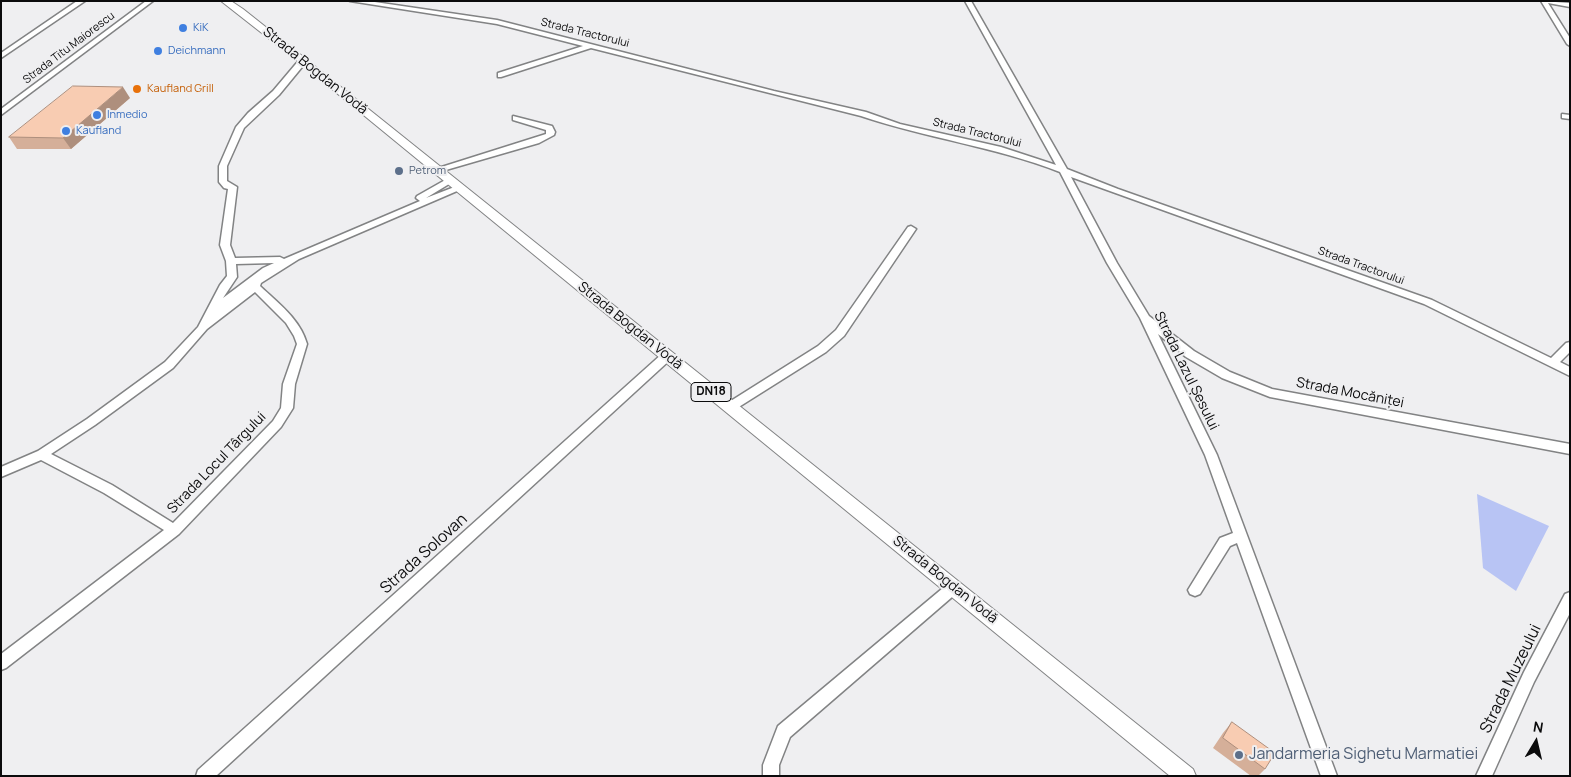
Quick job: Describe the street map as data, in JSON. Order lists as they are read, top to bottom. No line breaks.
{"streets":{"main road":["Strada Bogdan Vodă","DN18"],"street":["Strada Tractorului","Strada Titu Maiorescu","Strada Lazul Șesului","Strada Mocăniței","Strada Locul Târgului","Strada Solovan","Strada Muzeului"]},"crossings":[["Strada Tractorului","Strada Lazul Șesului"],["Strada Bogdan Vodă","Strada Solovan"],["Strada Lazul Șesului","Strada Mocăniței"]],"places":["KiK","Deichmann","Kaufland Grill","Inmedio","Kaufland","Petrom","Jandarmeria Sighetu Marmatiei"],"north":"top"}
